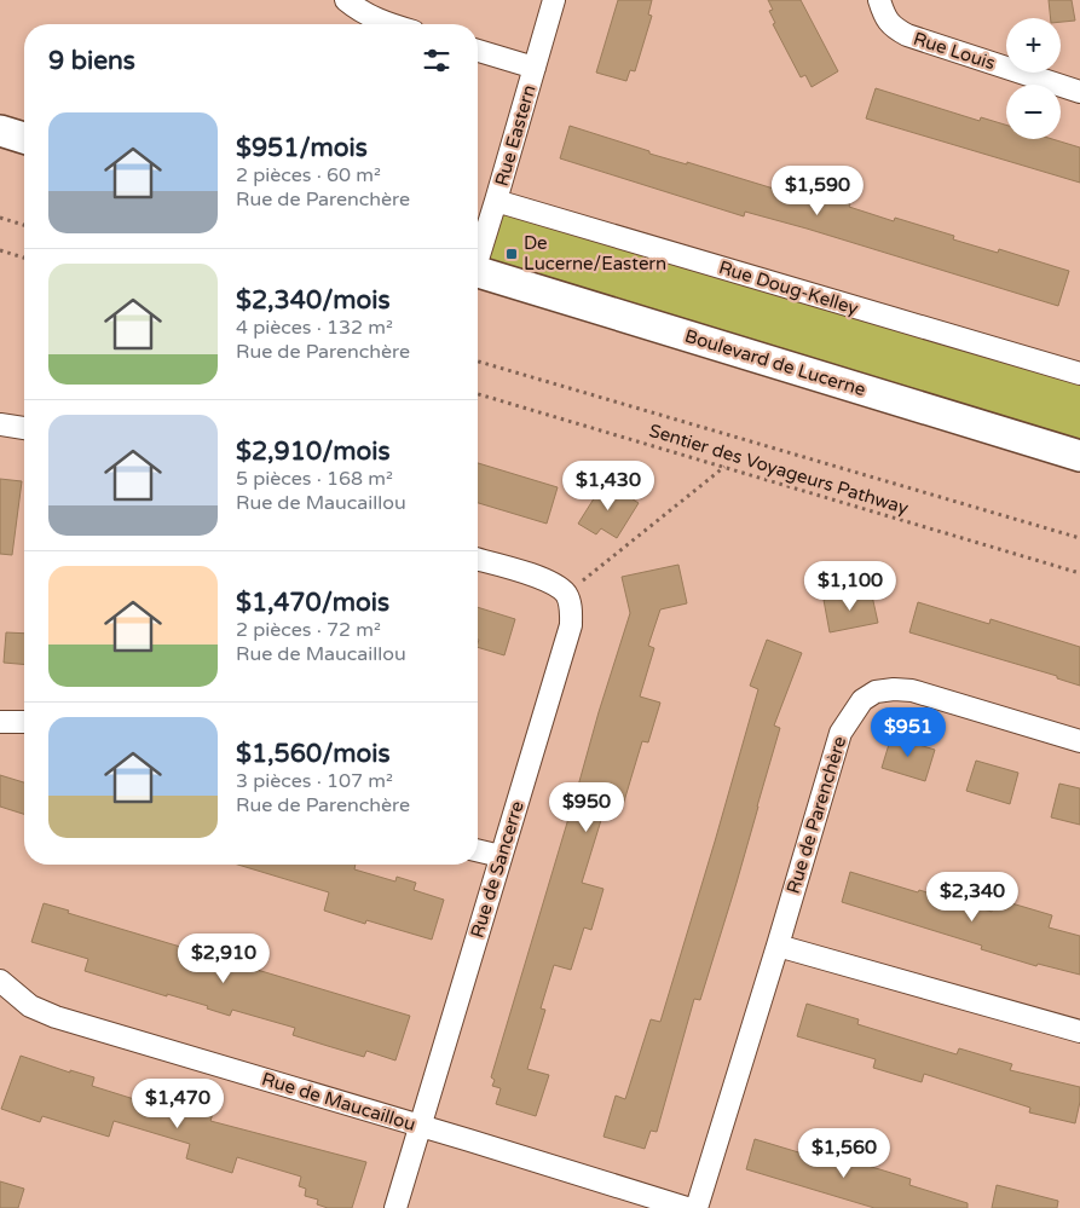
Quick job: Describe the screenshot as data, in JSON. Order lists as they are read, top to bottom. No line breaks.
{"streets":{"main road":["Boulevard de Lucerne"],"street":["Rue Louis","Rue Eastern","Rue Doug-Kelley","Rue de Parenchère","Rue de Sancerre","Rue de Maucaillou"],"path":["Sentier des Voyageurs Pathway"]},"crossings":[["Rue Eastern","Rue Doug-Kelley"],["Rue de Sancerre","Rue de Maucaillou"]],"places":{"transit":["De Lucerne/Eastern"]},"page":{"map_buttons":["+","−"],"heading":"9 biens","list":[{"name":"$951/mois","note":"2 pièces · 60 m² · Rue de Parenchère"},{"name":"$2,340/mois","note":"4 pièces · 132 m² · Rue de Parenchère"},{"name":"$2,910/mois","note":"5 pièces · 168 m² · Rue de Maucaillou"},{"name":"$1,470/mois","note":"2 pièces · 72 m² · Rue de Maucaillou"},{"name":"$1,560/mois","note":"3 pièces · 107 m² · Rue de Parenchère"}],"price":["$1,590","$1,430","$1,100","$951","$950","$2,340","$2,910","$1,470","$1,560"]}}
